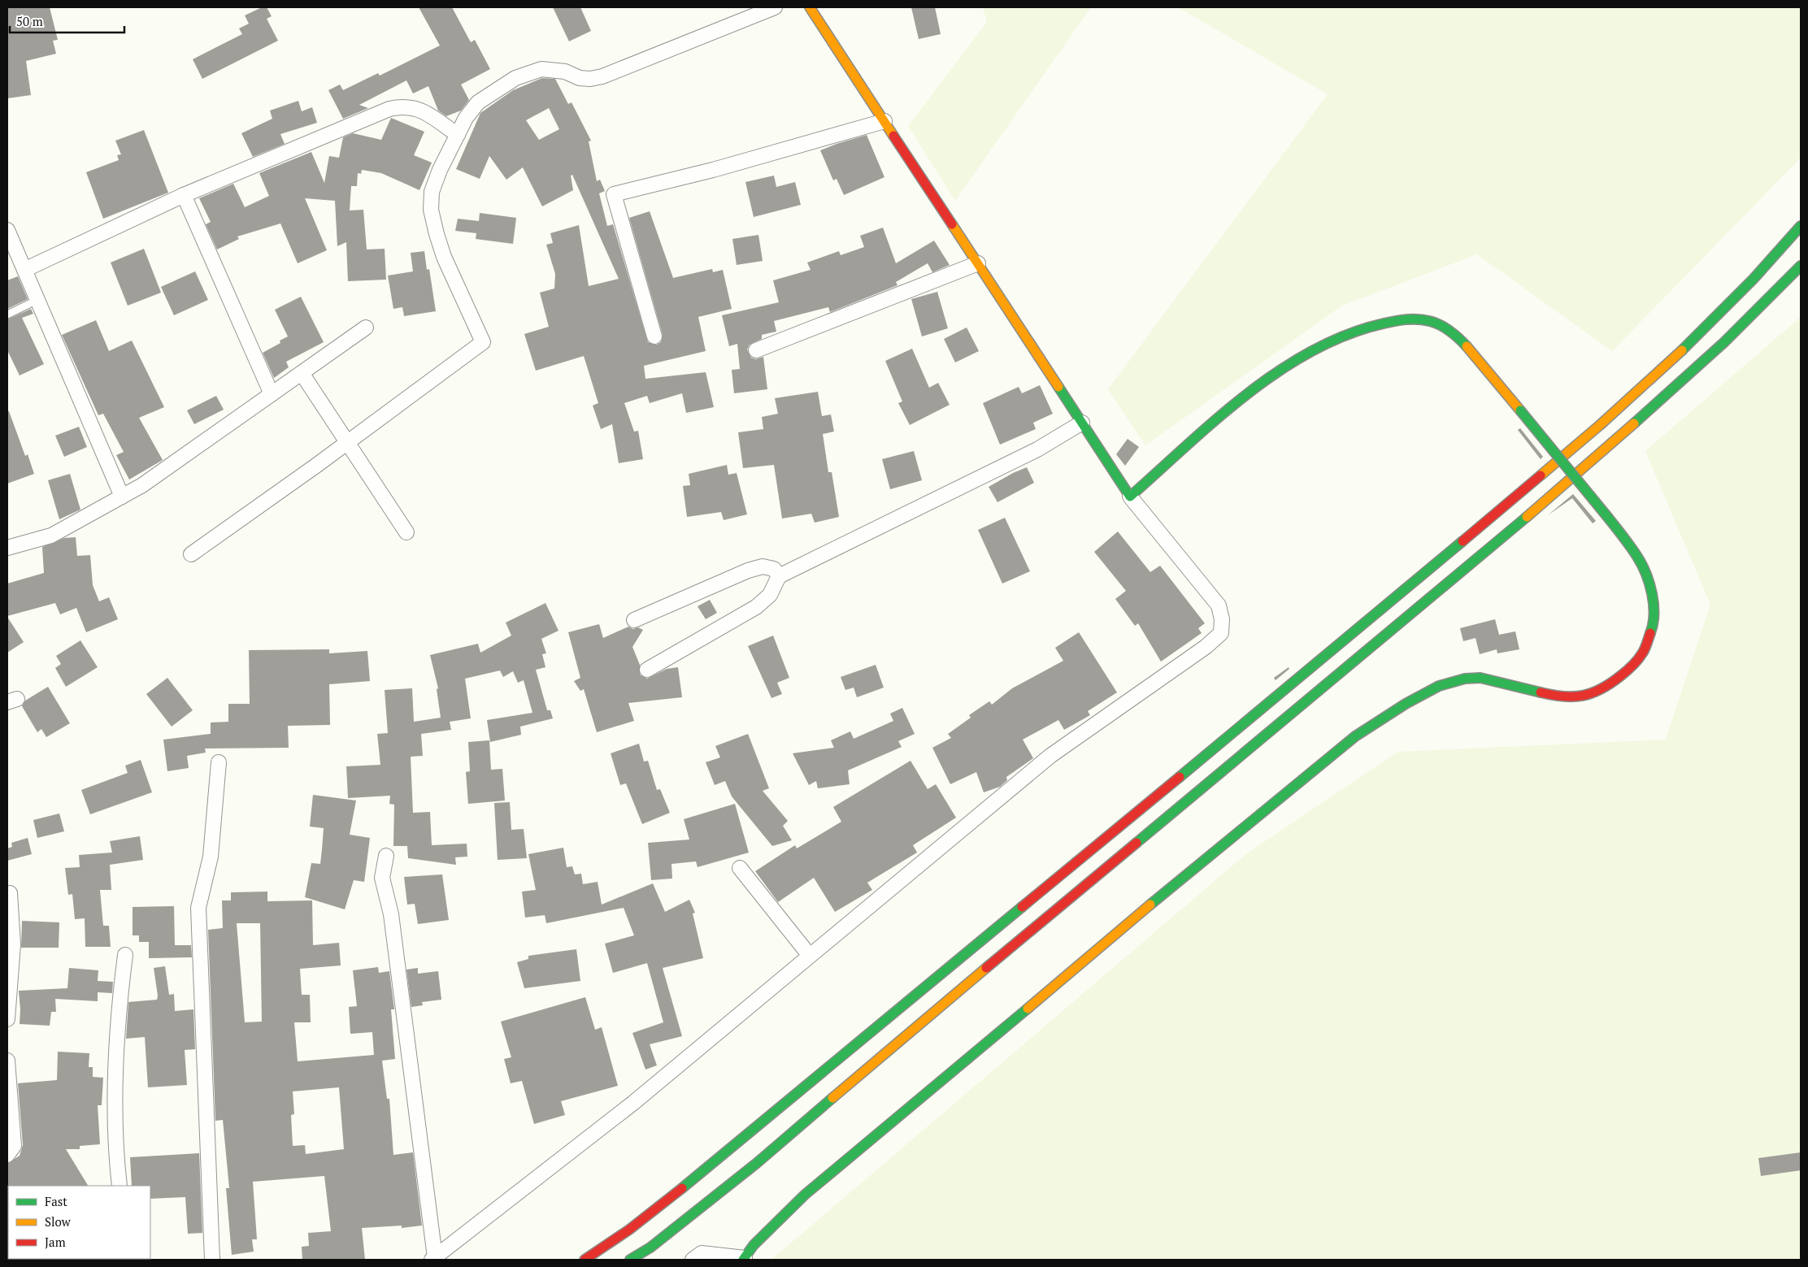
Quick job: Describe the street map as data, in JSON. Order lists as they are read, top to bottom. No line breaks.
{"legend":["Fast","Slow","Jam"],"scale_bar":"50 m"}
